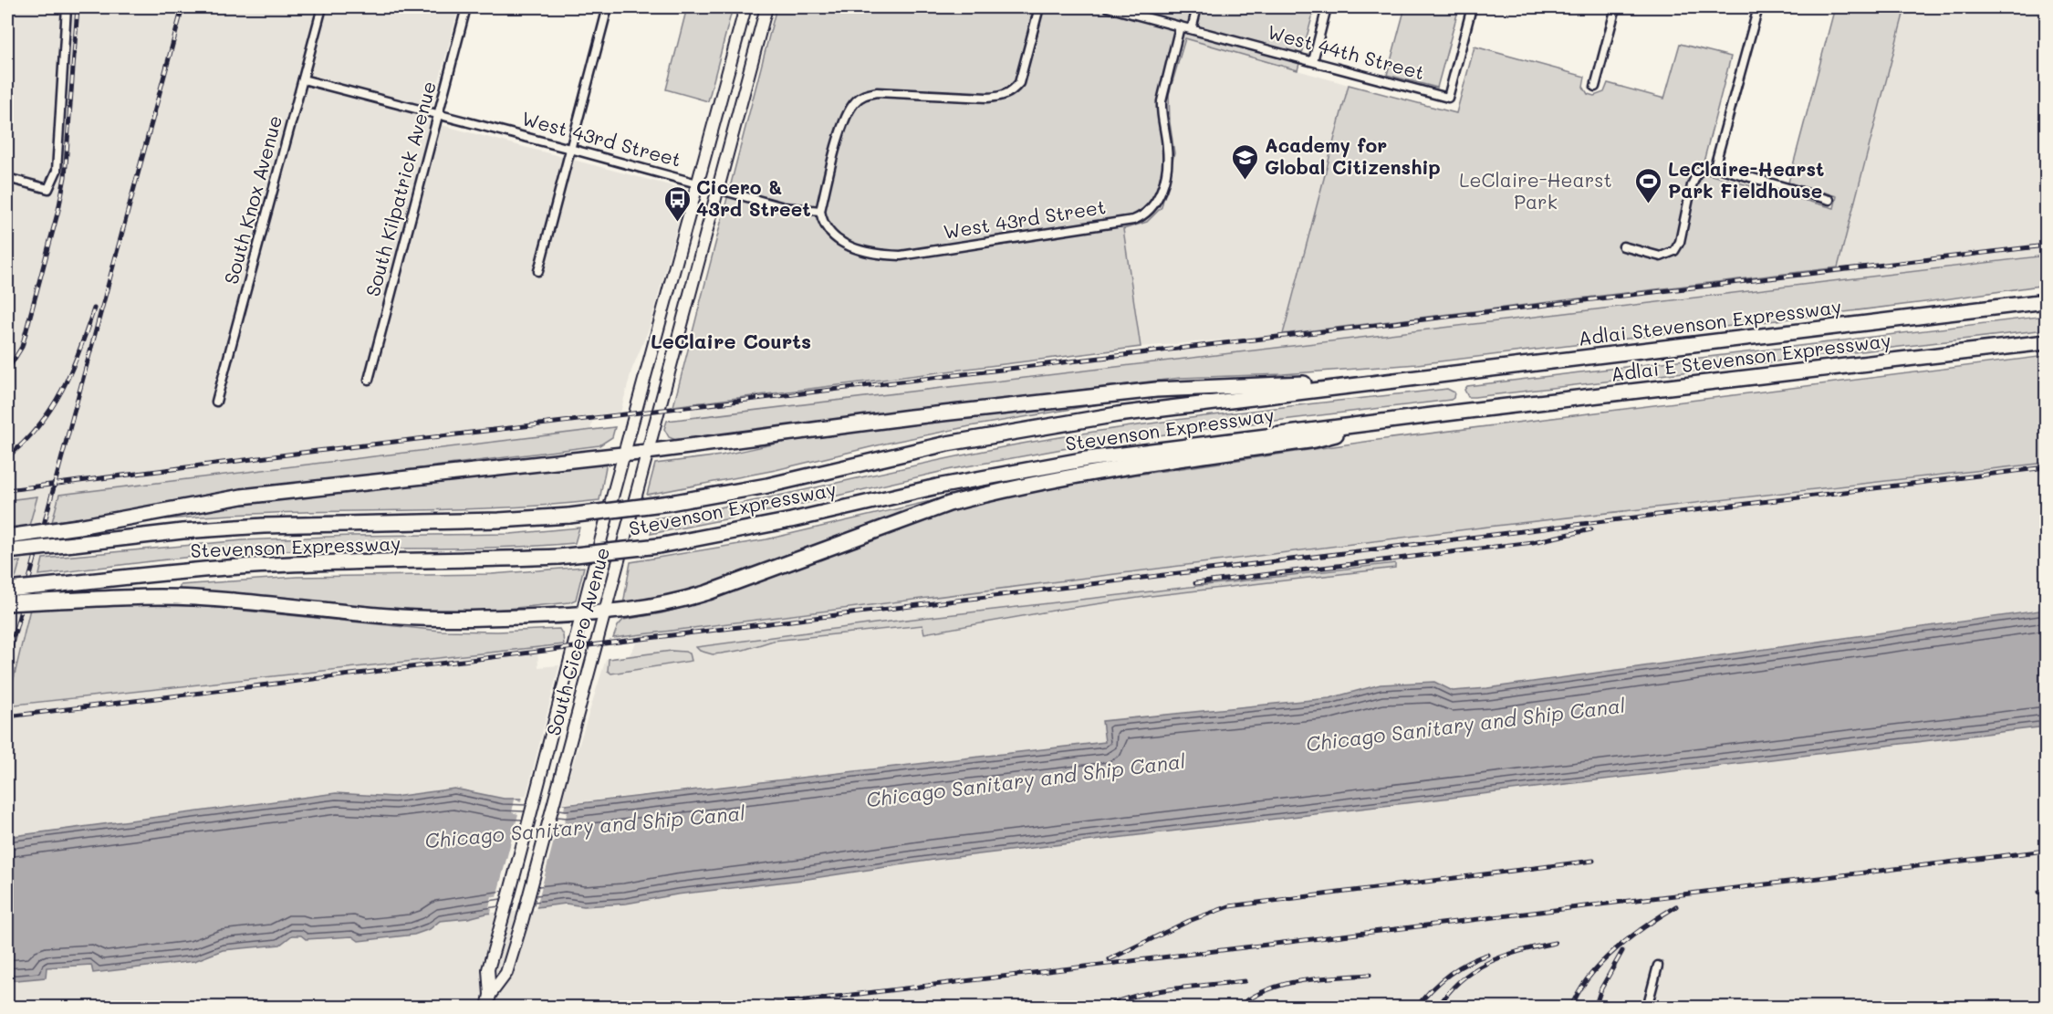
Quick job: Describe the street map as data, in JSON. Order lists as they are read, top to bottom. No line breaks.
{"streets":{"highway":["Adlai Stevenson Expressway","Adlai E Stevenson Expressway","Stevenson Expressway"],"main road":["South Cicero Avenue"],"street":["West 44th Street","West 43rd Street","South Kilpatrick Avenue","South Knox Avenue"]},"crossings":[["West 44th Street","West 43rd Street"],["West 43rd Street","South Kilpatrick Avenue"],["West 43rd Street","South Knox Avenue"],["West 43rd Street","South Cicero Avenue"],["Adlai Stevenson Expressway","Stevenson Expressway"],["Adlai E Stevenson Expressway","Stevenson Expressway"]],"districts":["LeClaire Courts"],"water":["Chicago Sanitary and Ship Canal"],"parks":["LeClaire-Hearst Park"],"places":{"school or university":["Academy for Global Citizenship"],"sports":["LeClaire-Hearst Park Fieldhouse"],"bus stop":["Cicero & 43rd Street"]}}
